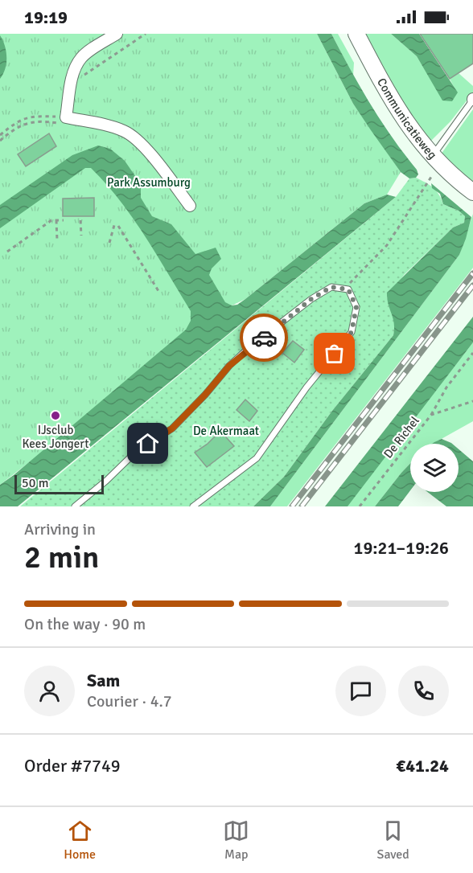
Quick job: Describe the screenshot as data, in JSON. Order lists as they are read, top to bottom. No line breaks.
{"streets":{"street":["Communicatieweg"],"path":["De Richel"]},"parks":["Park Assumburg","De Akermaat"],"places":["IJsclub Kees Jongert"],"scale_bar":"50 m","page":{"status":"19:19","scale":"50 m","heading":["2 min","Arriving in","19:21–19:26"],"panel":["Sam","Courier · 4.7","Order #7749","€41.24"],"bar":"On the way · 90 m","tabs":["Home","Map","Saved"]}}
